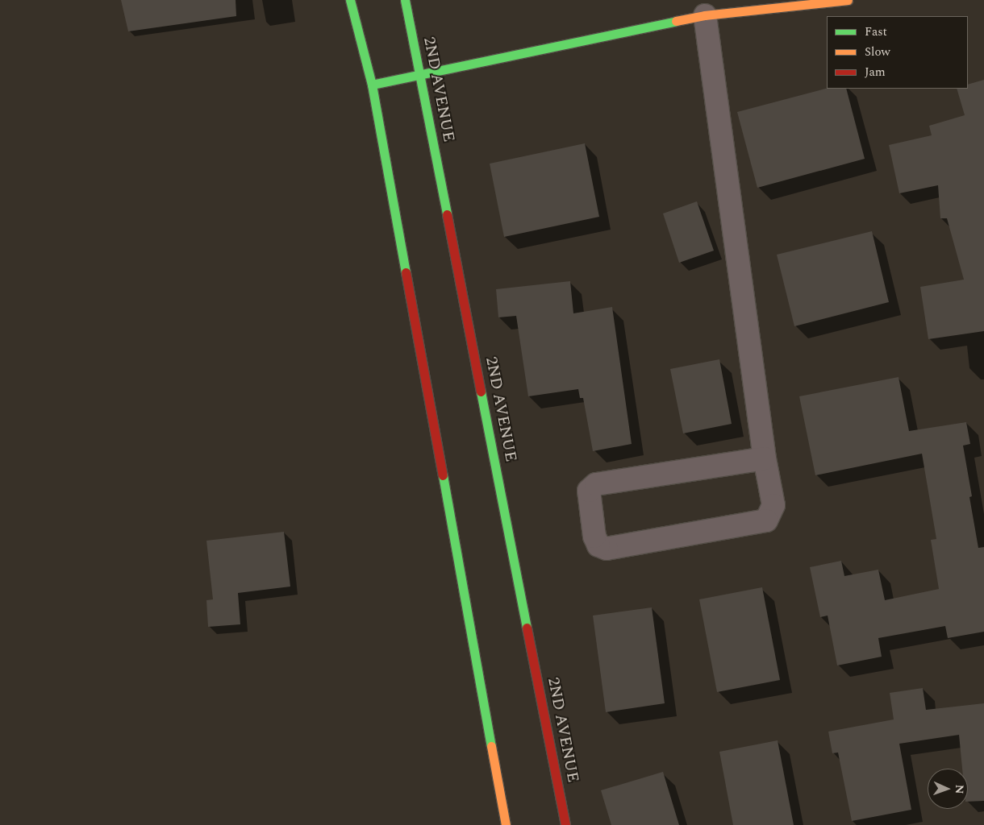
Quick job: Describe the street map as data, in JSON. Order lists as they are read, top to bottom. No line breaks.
{"streets":{"street":["2ND AVENUE"]},"legend":["Fast","Slow","Jam"],"north":"right"}
